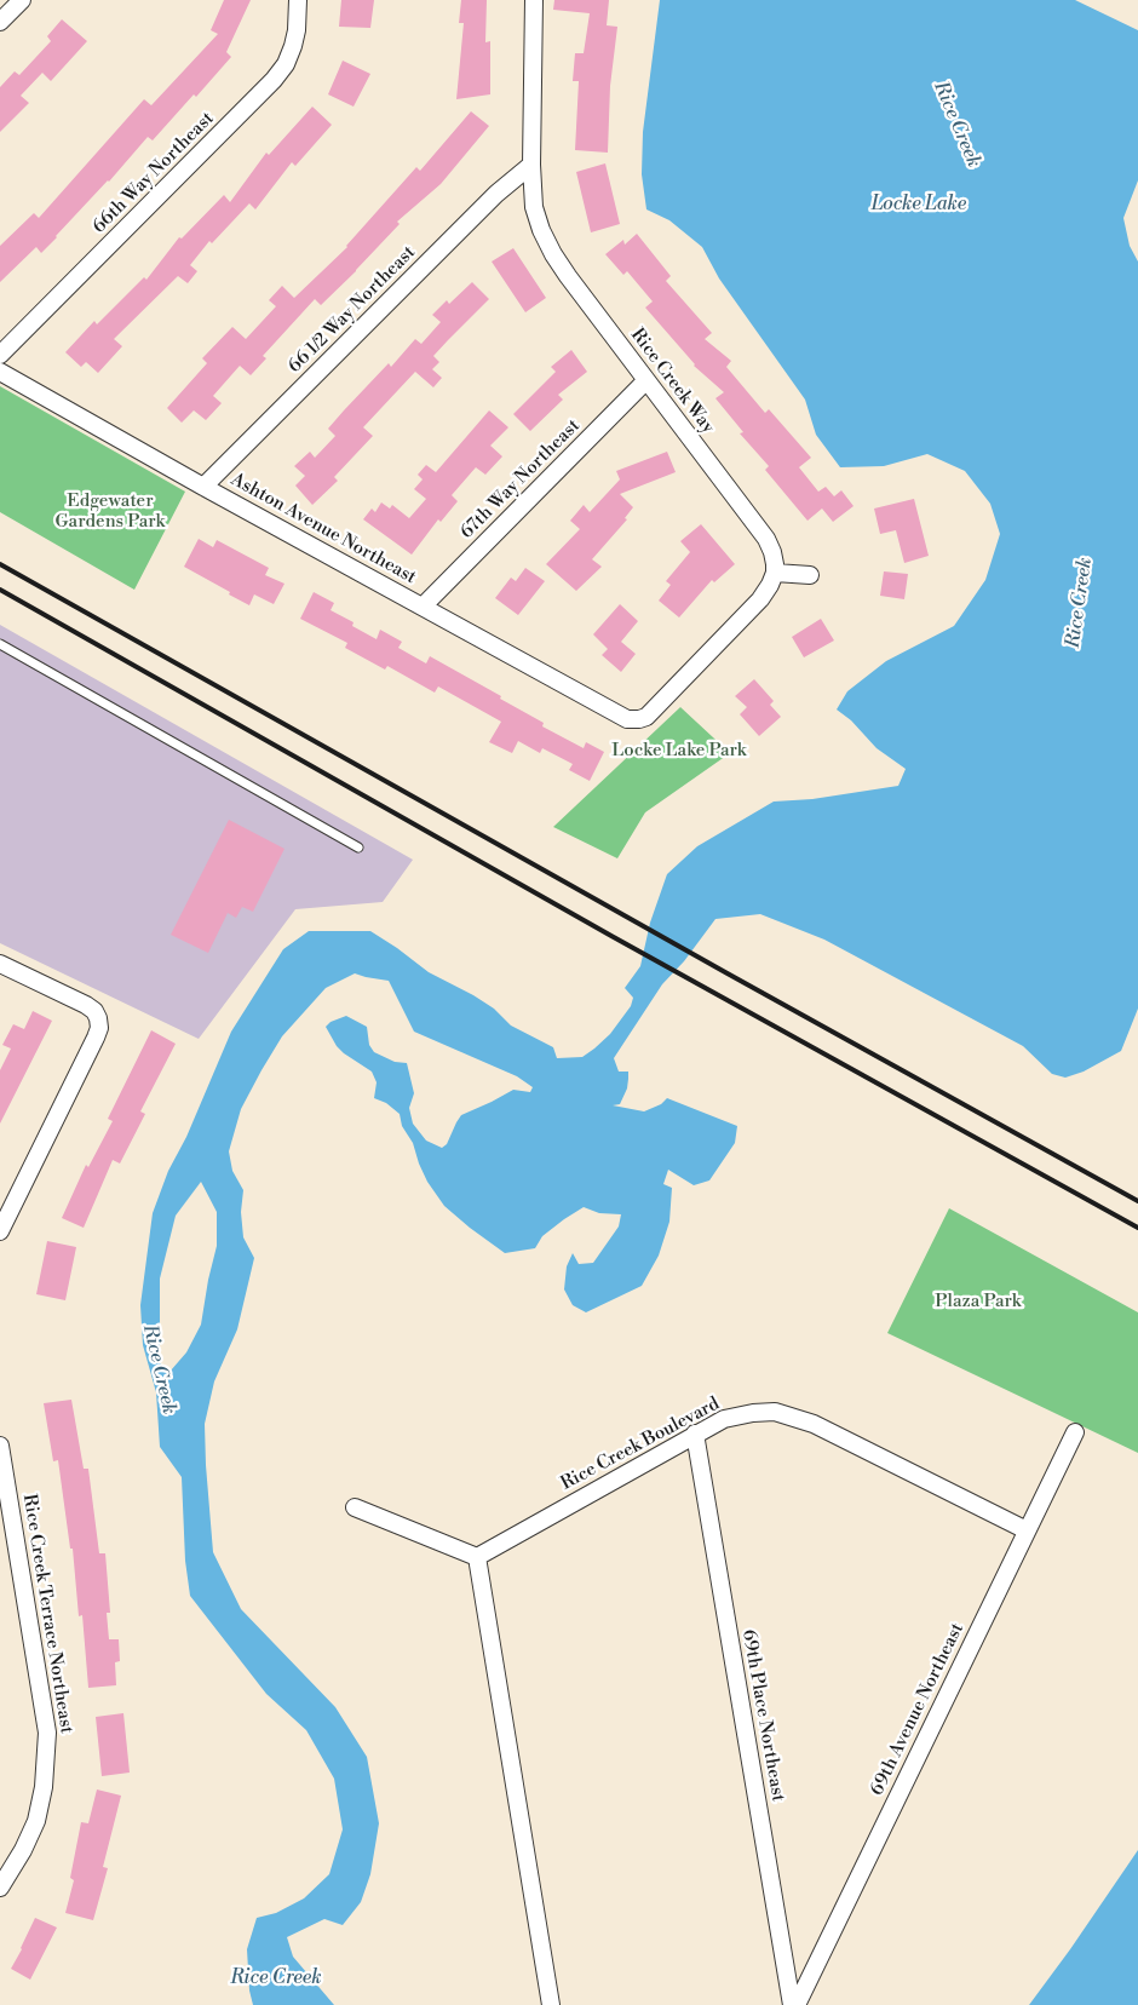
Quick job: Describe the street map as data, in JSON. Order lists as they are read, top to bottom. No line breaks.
{"streets":{"street":["66th Way Northeast","66 1/2 Way Northeast","Rice Creek Way","67th Way Northeast","Ashton Avenue Northeast","Rice Creek Boulevard","Rice Creek Terrace Northeast","69th Avenue Northeast","69th Place Northeast"]},"crossings":[["66 1/2 Way Northeast","Rice Creek Way"],["66 1/2 Way Northeast","Ashton Avenue Northeast"],["Rice Creek Way","67th Way Northeast"],["Rice Creek Way","Ashton Avenue Northeast"],["67th Way Northeast","Ashton Avenue Northeast"],["Rice Creek Boulevard","69th Avenue Northeast"],["Rice Creek Boulevard","69th Place Northeast"],["69th Avenue Northeast","69th Place Northeast"]],"water":["Rice Creek","Locke Lake"],"parks":["Edgewater Gardens Park","Locke Lake Park","Plaza Park"]}
